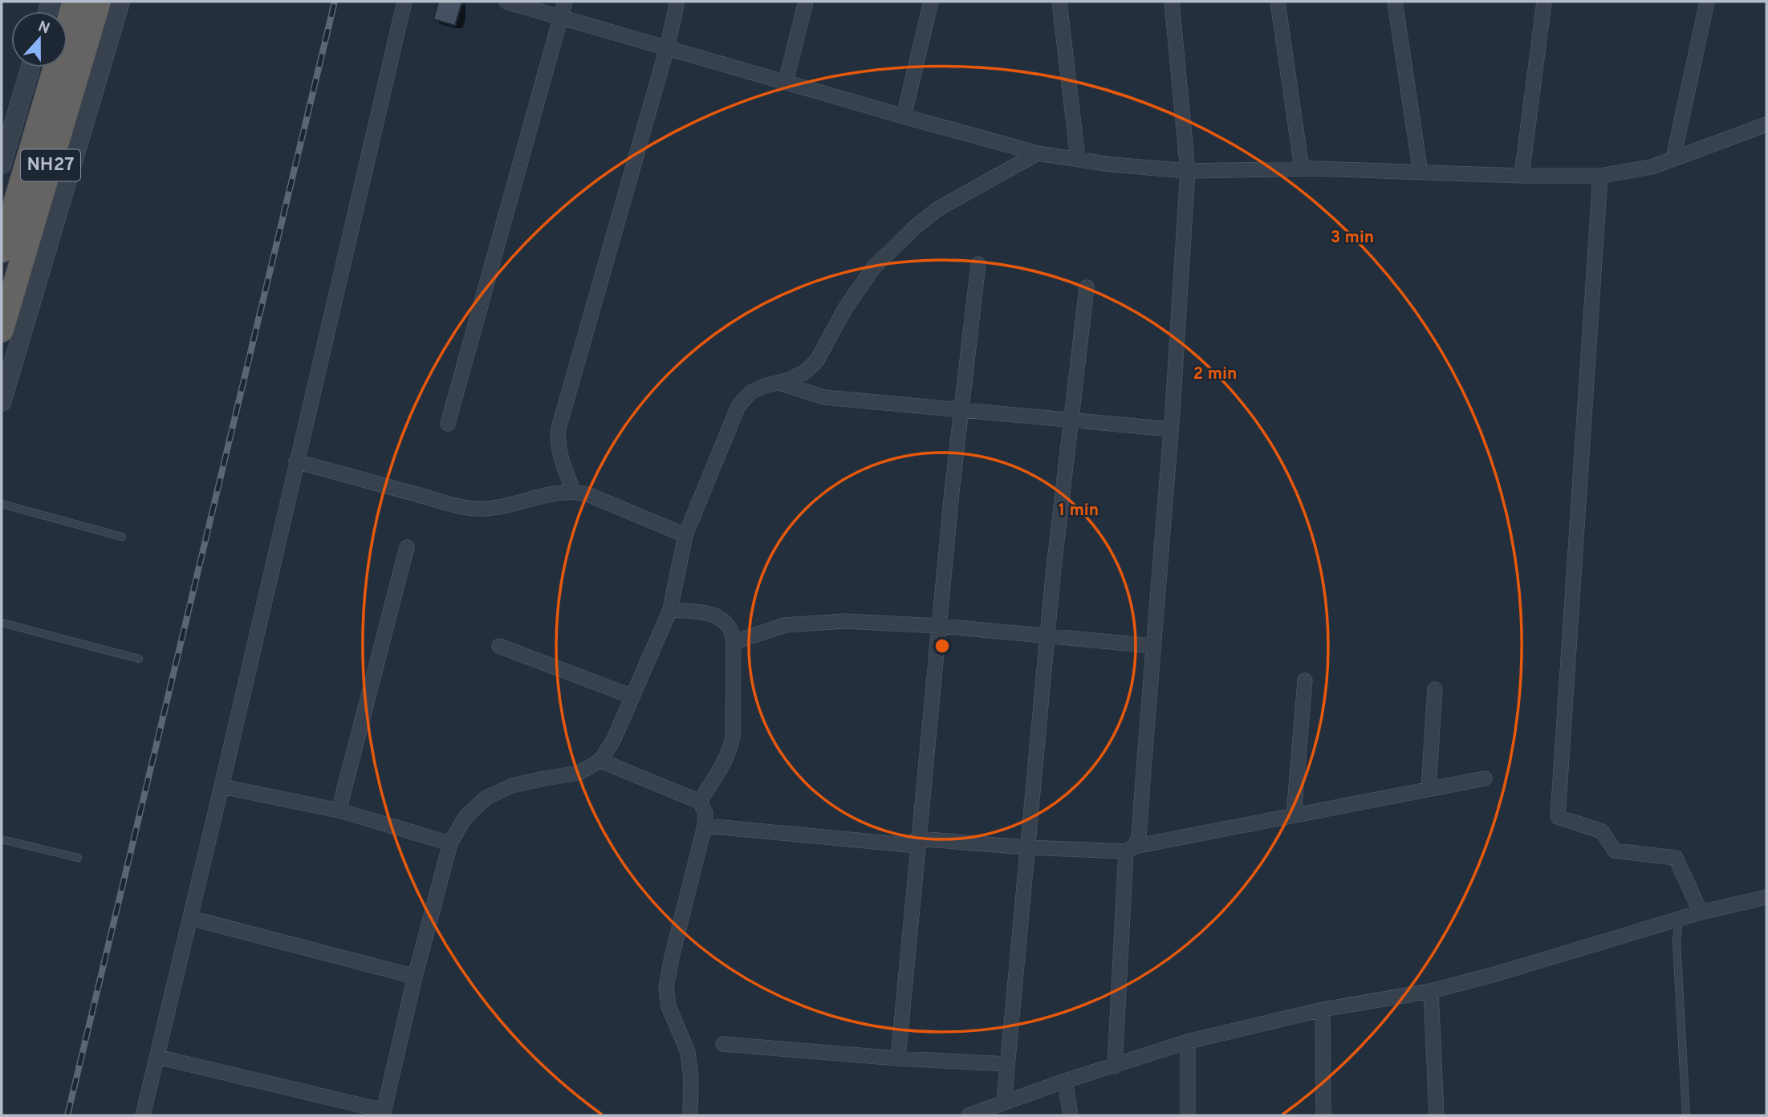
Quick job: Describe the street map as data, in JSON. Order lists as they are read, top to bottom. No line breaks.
{"streets":{"highway":["NH27"]},"north":"top","rings":["3 min","2 min","1 min"]}
